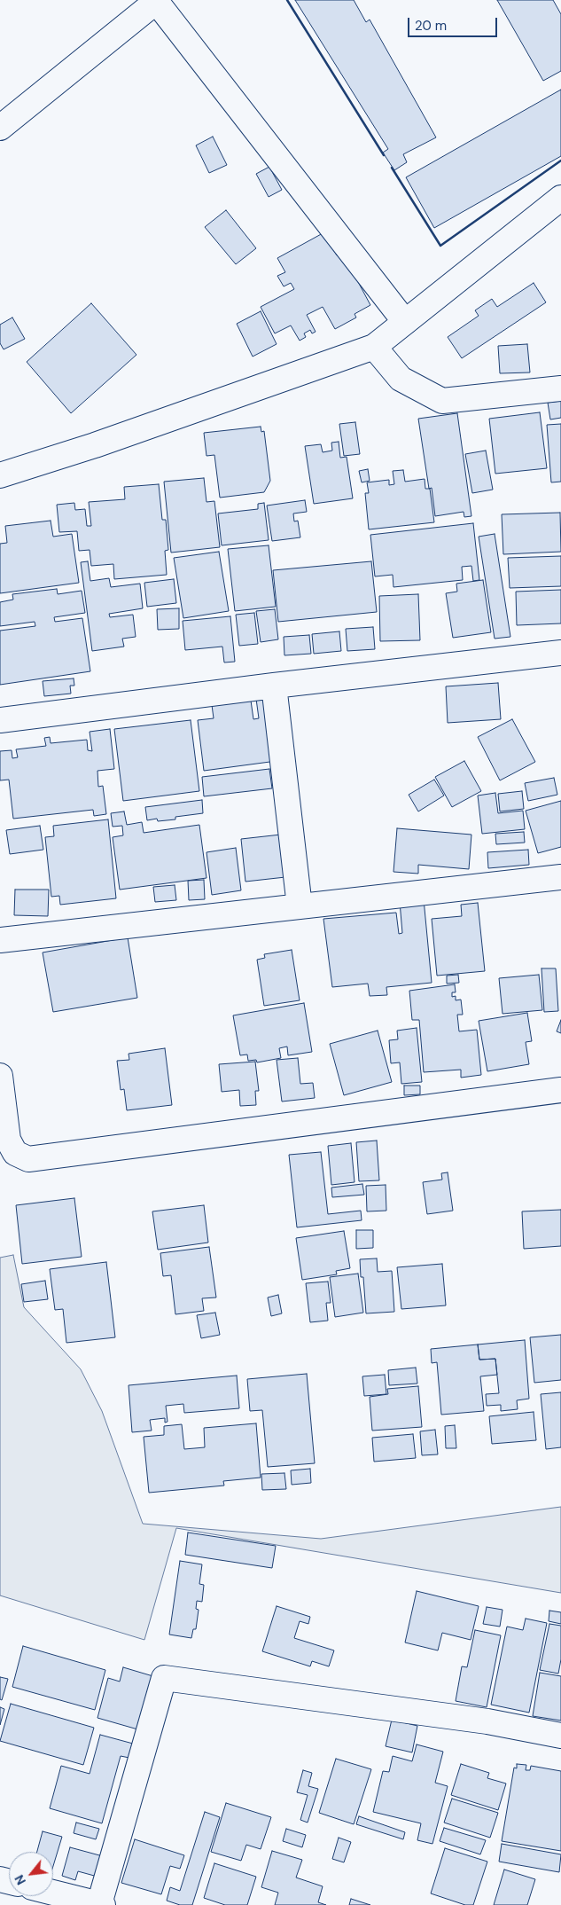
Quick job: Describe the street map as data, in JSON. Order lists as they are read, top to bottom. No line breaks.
{"scale_bar":"20 m","north":"bottom left"}
